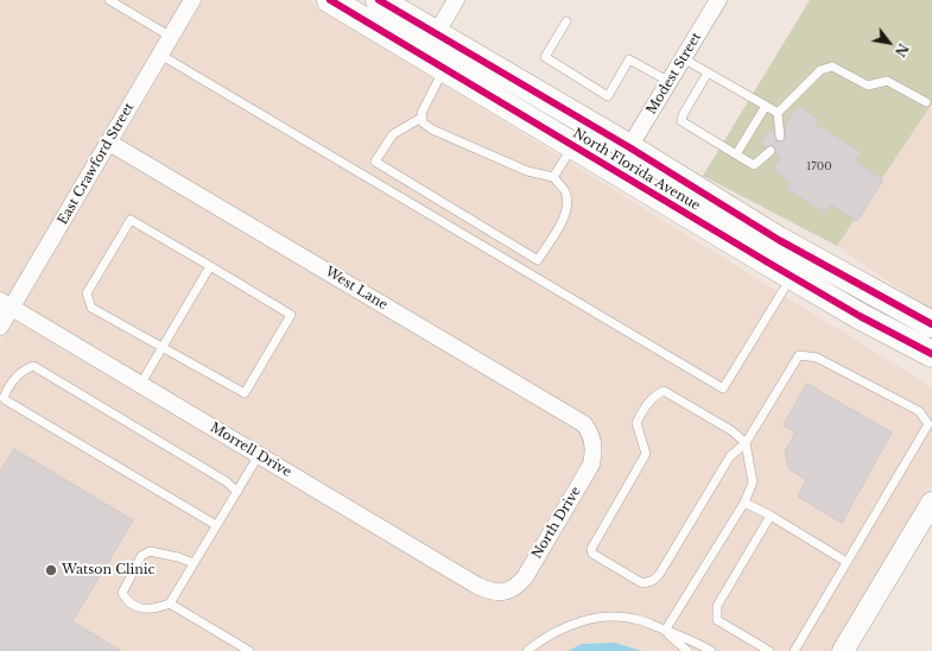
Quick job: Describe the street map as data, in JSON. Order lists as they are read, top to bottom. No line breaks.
{"streets":{"main road":["North Florida Avenue"],"street":["Modest Street","East Crawford Street","West Lane","Morrell Drive","North Drive"]},"crossings":[["Modest Street","North Florida Avenue"],["East Crawford Street","West Lane"],["East Crawford Street","Morrell Drive"],["West Lane","North Drive"],["Morrell Drive","North Drive"]],"places":["Watson Clinic"],"house_numbers":["1700"],"north":"bottom right"}
